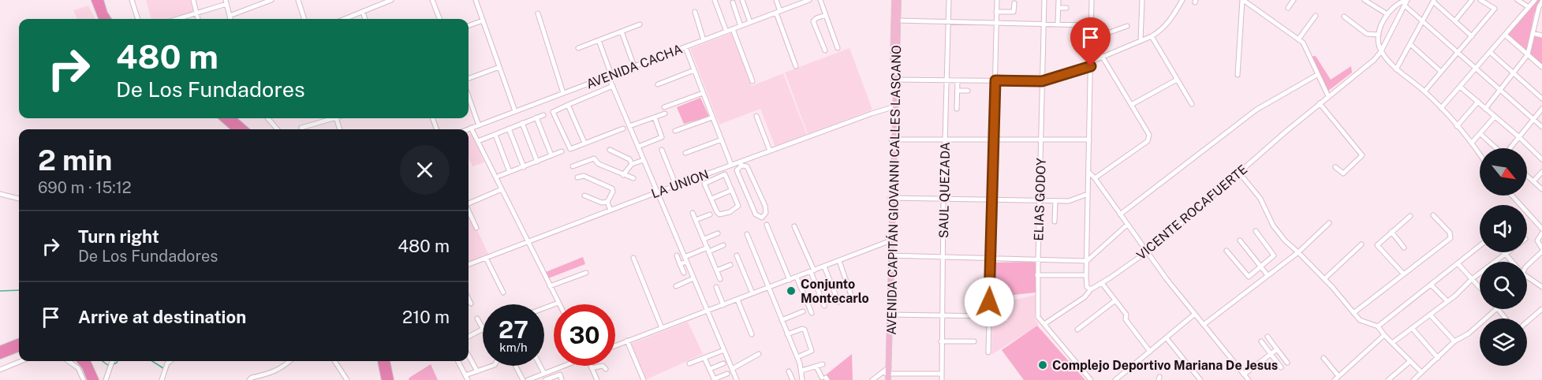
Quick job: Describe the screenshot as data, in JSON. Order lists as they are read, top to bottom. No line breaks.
{"streets":{"main road":["AVENIDA CAPITÁN GIOVANNI CALLES LASCANO"],"street":["AVENIDA CACHA","LA UNION","SAUL QUEZADA","ELIAS GODOY","VICENTE ROCAFUERTE"]},"crossings":[["ELIAS GODOY","VICENTE ROCAFUERTE"]],"places":["Conjunto Montecarlo","Complejo Deportivo Mariana De Jesus"],"north":"bottom right","page":{"turn":["480 m","De Los Fundadores"],"heading":["2 min","690 m · 15:12"],"list":[{"name":"Turn right","note":"De Los Fundadores","value":"480 m"},{"name":"Arrive at destination","value":"210 m"}],"speed":"27 km/h","limit":"30"}}
